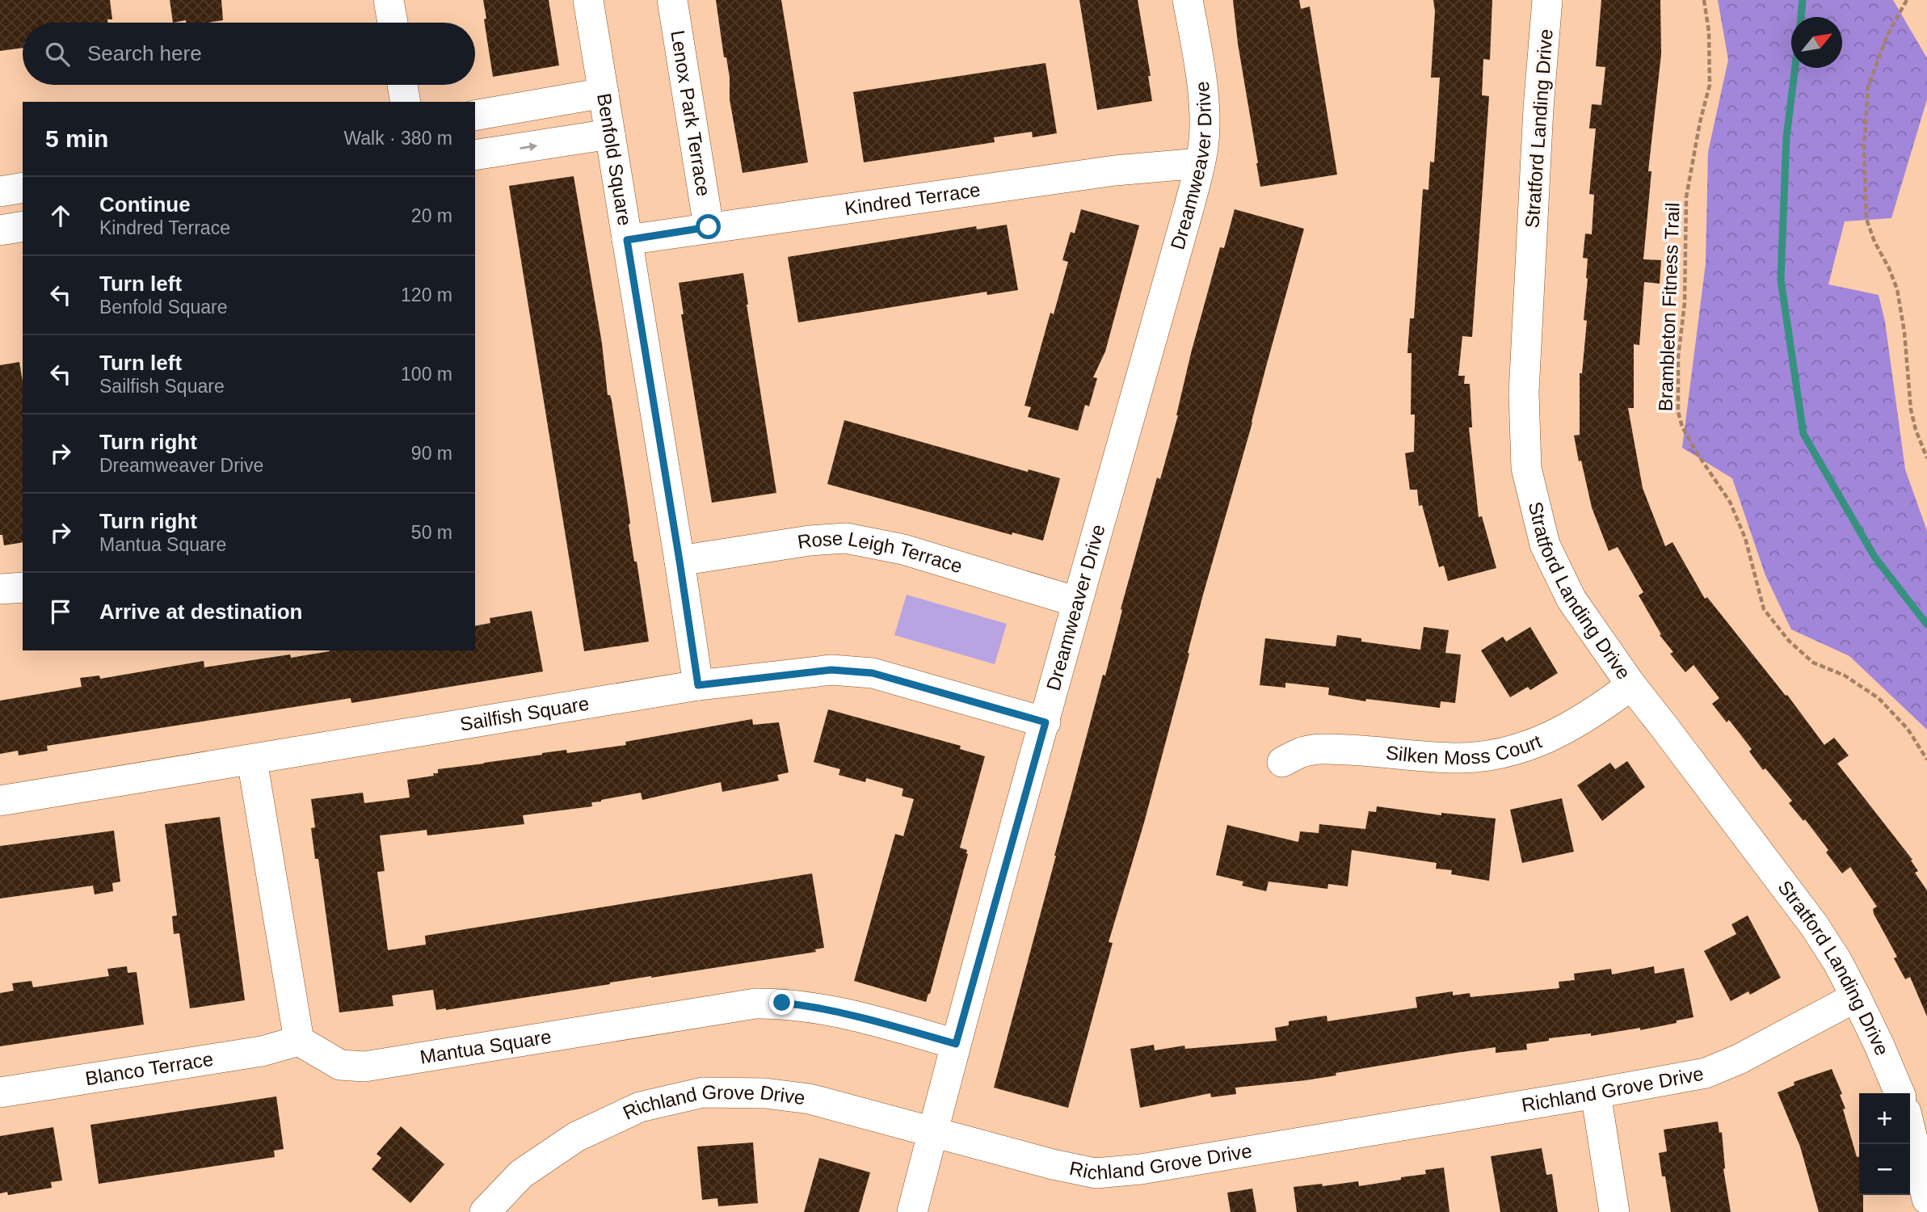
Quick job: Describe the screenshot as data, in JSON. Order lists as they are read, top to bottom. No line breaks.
{"streets":{"street":["Lenox Park Terrace","Stratford Landing Drive","Benfold Square","Dreamweaver Drive","Kindred Terrace","Rose Leigh Terrace","Sailfish Square","Silken Moss Court","Mantua Square","Blanco Terrace","Richland Grove Drive"],"path":["Brambleton Fitness Trail"]},"crossings":[["Lenox Park Terrace","Kindred Terrace"],["Stratford Landing Drive","Silken Moss Court"],["Stratford Landing Drive","Richland Grove Drive"],["Benfold Square","Kindred Terrace"],["Benfold Square","Rose Leigh Terrace"],["Benfold Square","Sailfish Square"],["Dreamweaver Drive","Kindred Terrace"],["Dreamweaver Drive","Rose Leigh Terrace"],["Dreamweaver Drive","Sailfish Square"],["Dreamweaver Drive","Mantua Square"],["Dreamweaver Drive","Richland Grove Drive"],["Mantua Square","Blanco Terrace"]],"north":"top right","page":{"search":"Search here","heading":["5 min","Walk · 380 m"],"list":[["Continue","Kindred Terrace","20 m"],["Turn left","Benfold Square","120 m"],["Turn left","Sailfish Square","100 m"],["Turn right","Dreamweaver Drive","90 m"],["Turn right","Mantua Square","50 m"],"Arrive at destination"],"map_buttons":["+","−"]}}
